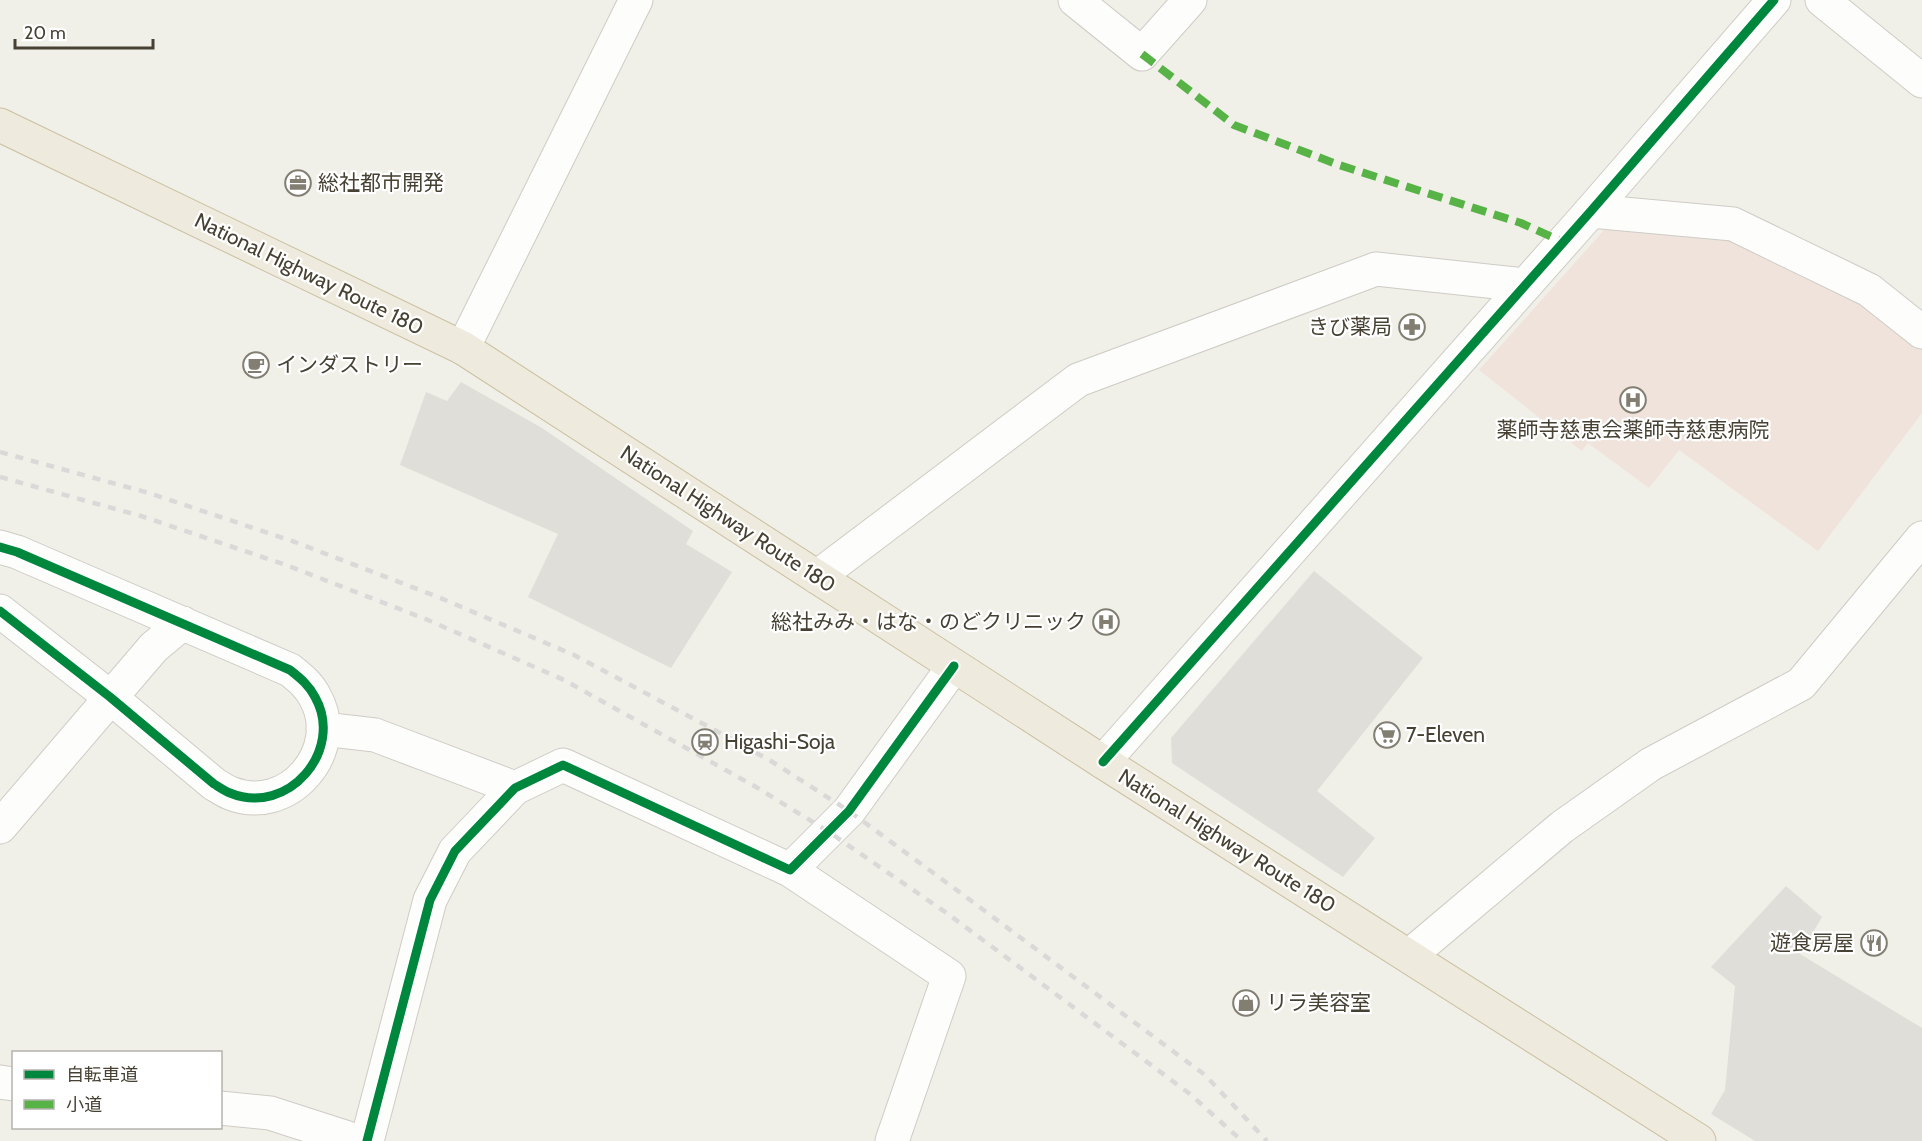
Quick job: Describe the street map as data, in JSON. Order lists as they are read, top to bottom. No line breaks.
{"streets":{"highway":["National Highway Route 180"]},"places":{"office":["総社都市開発"],"pharmacy":["きび薬局"],"cafe":["インダストリー"],"hospital":["薬師寺慈恵会薬師寺慈恵病院","総社みみ・はな・のどクリニック"],"supermarket":["7-Eleven"],"station":["Higashi-Soja"],"restaurant":["遊食房屋"],"shop":["リラ美容室"]},"legend":["自転車道","小道"],"scale_bar":"20 m"}
